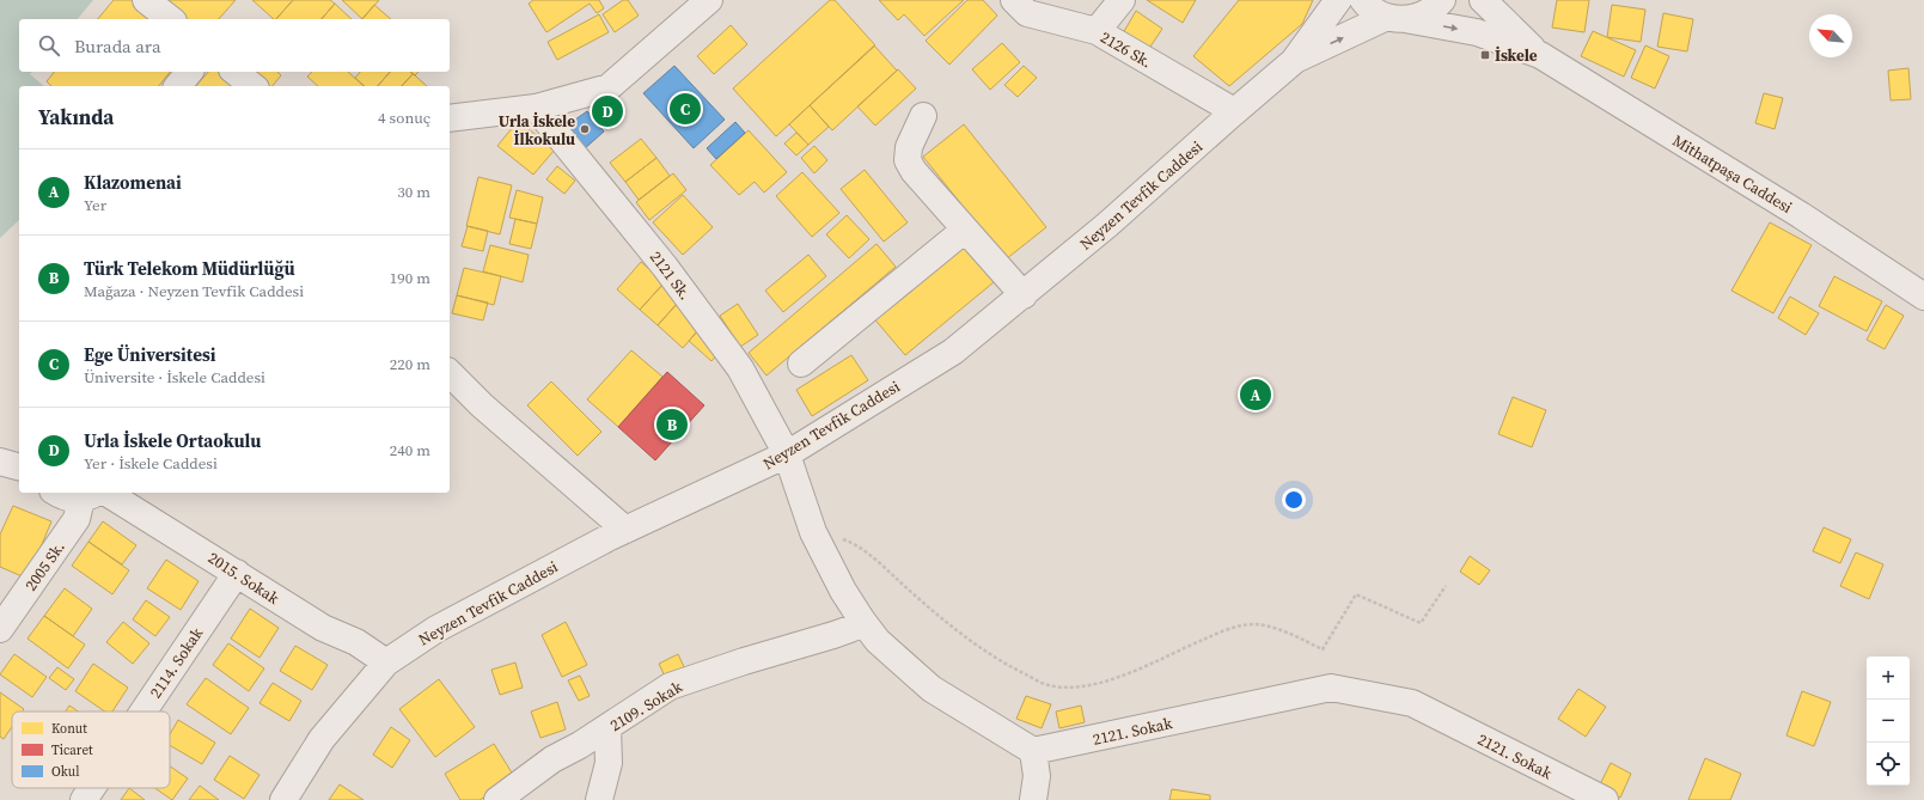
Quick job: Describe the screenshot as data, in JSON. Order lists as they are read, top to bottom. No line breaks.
{"streets":{"street":["2126 Sk.","Mithatpaşa Caddesi","Neyzen Tevfik Caddesi","2121 Sk.","2005 Sk.","2015. Sokak","2114. Sokak","2109. Sokak","2121. Sokak"]},"crossings":[["2126 Sk.","Neyzen Tevfik Caddesi"],["Neyzen Tevfik Caddesi","2121 Sk."],["Neyzen Tevfik Caddesi","2015. Sokak"],["2005 Sk.","2015. Sokak"],["2015. Sokak","2114. Sokak"]],"places":{"transit":["İskele"],"other":["Urla İskele İlkokulu"]},"legend":["Konut","Ticaret","Okul"],"north":"top left","page":{"search":"Burada ara","heading":["Yakında","4 sonuç"],"pins":["C","D","A","B"],"list":[{"mark":"A","name":"Klazomenai","note":"Yer","value":"30 m"},{"mark":"B","name":"Türk Telekom Müdürlüğü","note":"Mağaza · Neyzen Tevfik Caddesi","value":"190 m"},{"mark":"C","name":"Ege Üniversitesi","note":"Üniversite · İskele Caddesi","value":"220 m"},{"mark":"D","name":"Urla İskele Ortaokulu","note":"Yer · İskele Caddesi","value":"240 m"}],"map_buttons":["+","−"]}}
